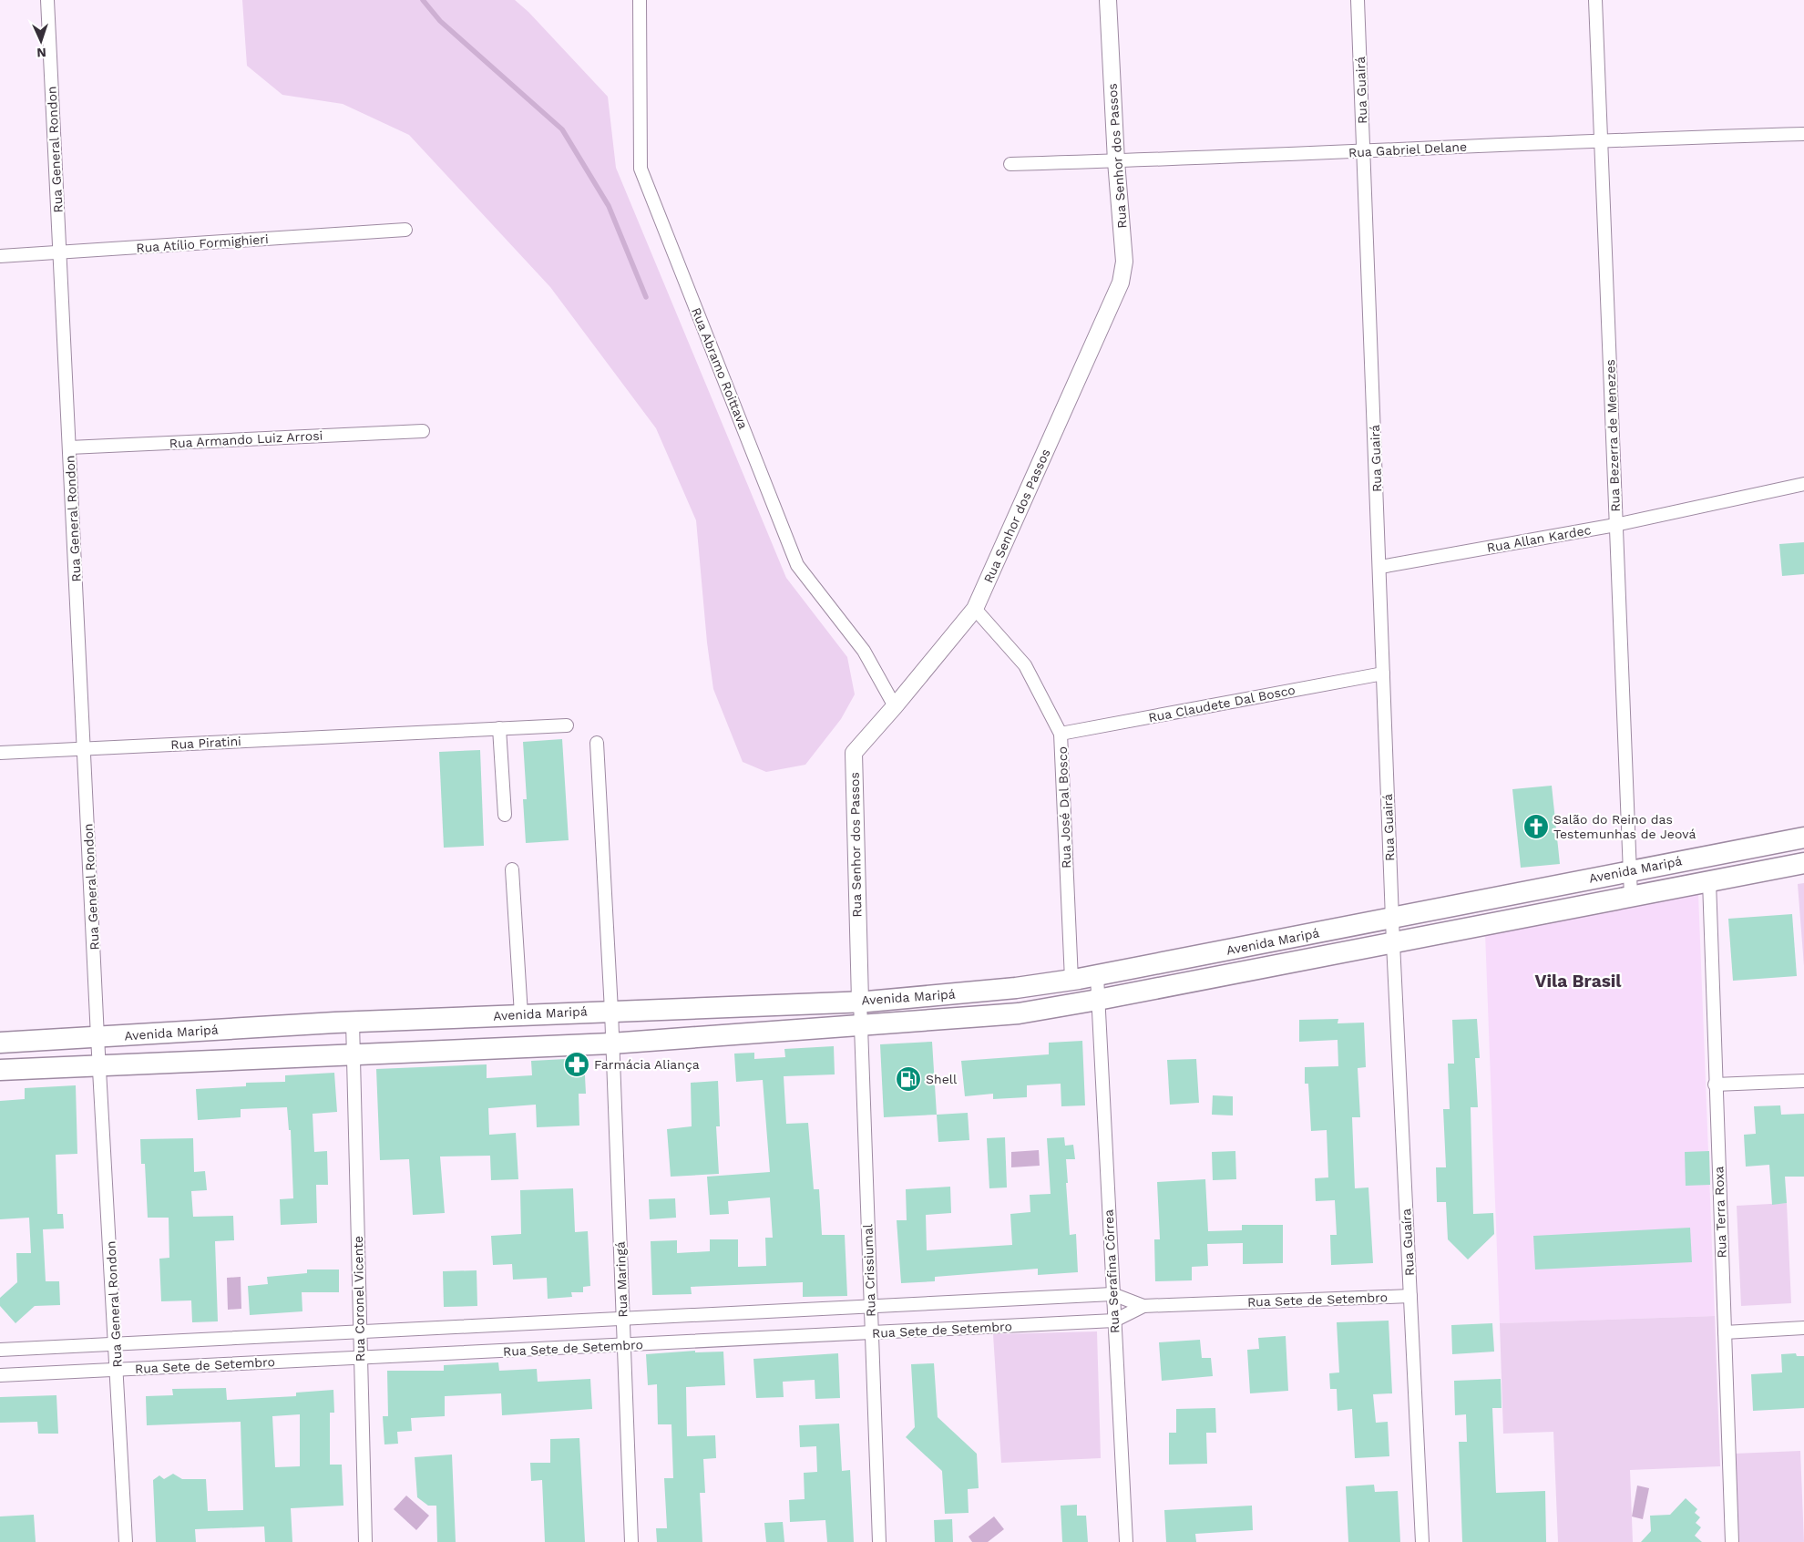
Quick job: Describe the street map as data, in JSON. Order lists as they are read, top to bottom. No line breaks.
{"streets":{"main road":["Avenida Maripá"],"street":["Rua Guairá","Rua General Rondon","Rua Gabriel Delane","Rua Senhor dos Passos","Rua Atílio Formighieri","Rua Abramo Roittava","Rua Bezerra de Menezes","Rua Armando Luiz Arrosi","Rua Allan Kardec","Rua Claudete Dal Bosco","Rua Piratini","Rua José Dal Bosco","Rua Terra Roxa","Rua Guaíra","Rua Crissiumal","Rua Serafina Côrrea","Rua Maringá","Rua Coronel Vicente","Rua Sete de Setembro"]},"crossings":[["Rua Guairá","Rua Gabriel Delane"],["Rua Guairá","Rua Allan Kardec"],["Rua Guairá","Rua Claudete Dal Bosco"],["Rua Guairá","Avenida Maripá"],["Rua Guairá","Rua Guaíra"],["Rua General Rondon","Rua Atílio Formighieri"],["Rua General Rondon","Rua Armando Luiz Arrosi"],["Rua General Rondon","Rua Piratini"],["Rua General Rondon","Avenida Maripá"],["Rua General Rondon","Rua Sete de Setembro"],["Rua Gabriel Delane","Rua Senhor dos Passos"],["Rua Gabriel Delane","Rua Bezerra de Menezes"],["Rua Senhor dos Passos","Rua Abramo Roittava"],["Rua Senhor dos Passos","Rua José Dal Bosco"],["Rua Senhor dos Passos","Avenida Maripá"],["Rua Senhor dos Passos","Rua Crissiumal"],["Rua Bezerra de Menezes","Rua Allan Kardec"],["Rua Bezerra de Menezes","Avenida Maripá"],["Rua Claudete Dal Bosco","Rua José Dal Bosco"],["Rua José Dal Bosco","Avenida Maripá"],["Avenida Maripá","Rua Terra Roxa"],["Avenida Maripá","Rua Guaíra"],["Avenida Maripá","Rua Crissiumal"],["Avenida Maripá","Rua Serafina Côrrea"],["Avenida Maripá","Rua Maringá"],["Avenida Maripá","Rua Coronel Vicente"],["Rua Guaíra","Rua Sete de Setembro"],["Rua Crissiumal","Rua Sete de Setembro"],["Rua Serafina Côrrea","Rua Sete de Setembro"],["Rua Maringá","Rua Sete de Setembro"],["Rua Coronel Vicente","Rua Sete de Setembro"]],"districts":["Vila Brasil"],"places":{"church":["Salão do Reino das Testemunhas de Jeová"],"pharmacy":["Farmácia Aliança"],"fuel station":["Shell"]},"north":"bottom"}
